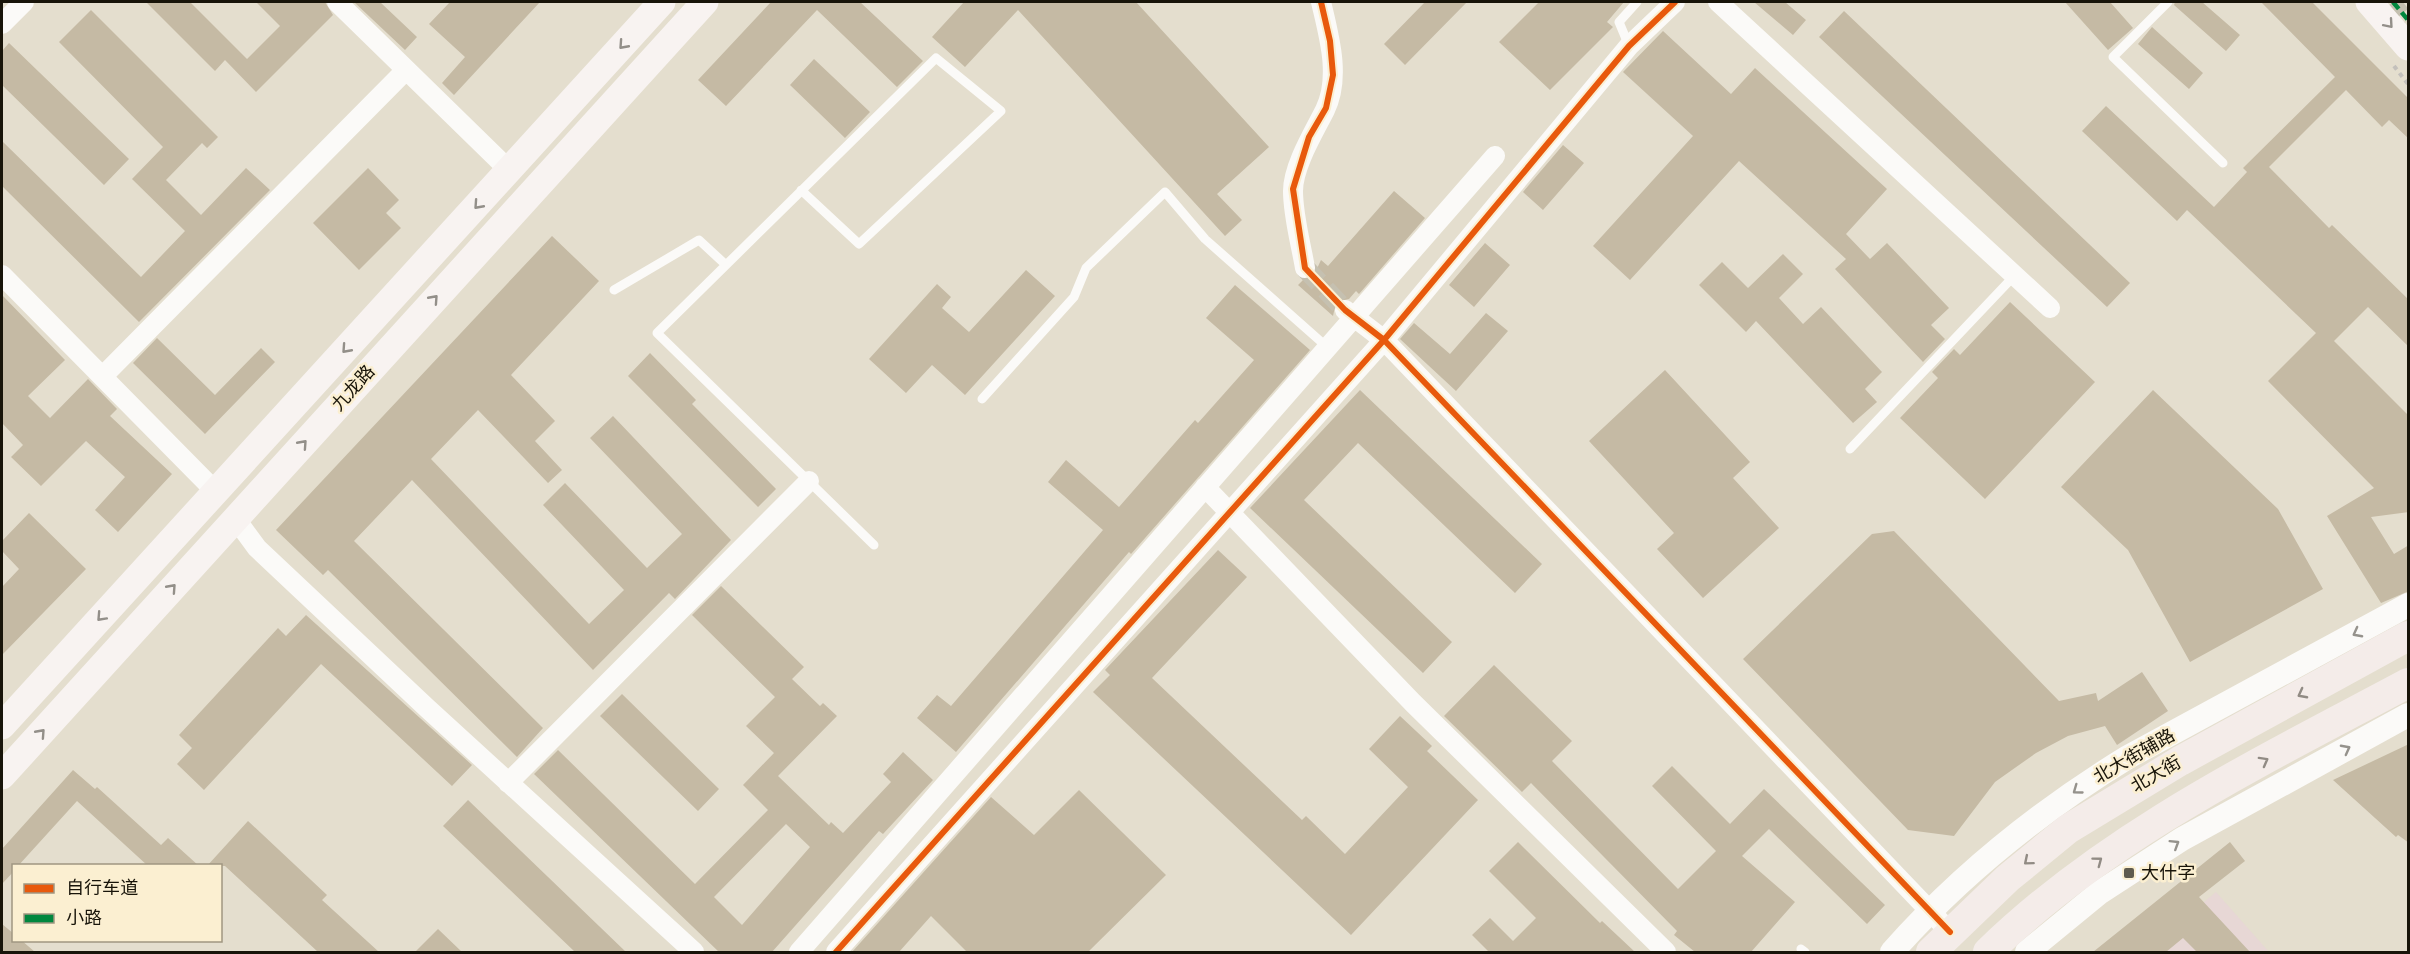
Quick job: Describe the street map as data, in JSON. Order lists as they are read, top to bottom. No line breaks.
{"streets":{"main road":["九龙路","北大街"],"street":["北大街辅路"]},"crossings":[["北大街辅路","北大街"]],"places":{"transit":["大什字"]},"legend":["自行车道","小路"]}
